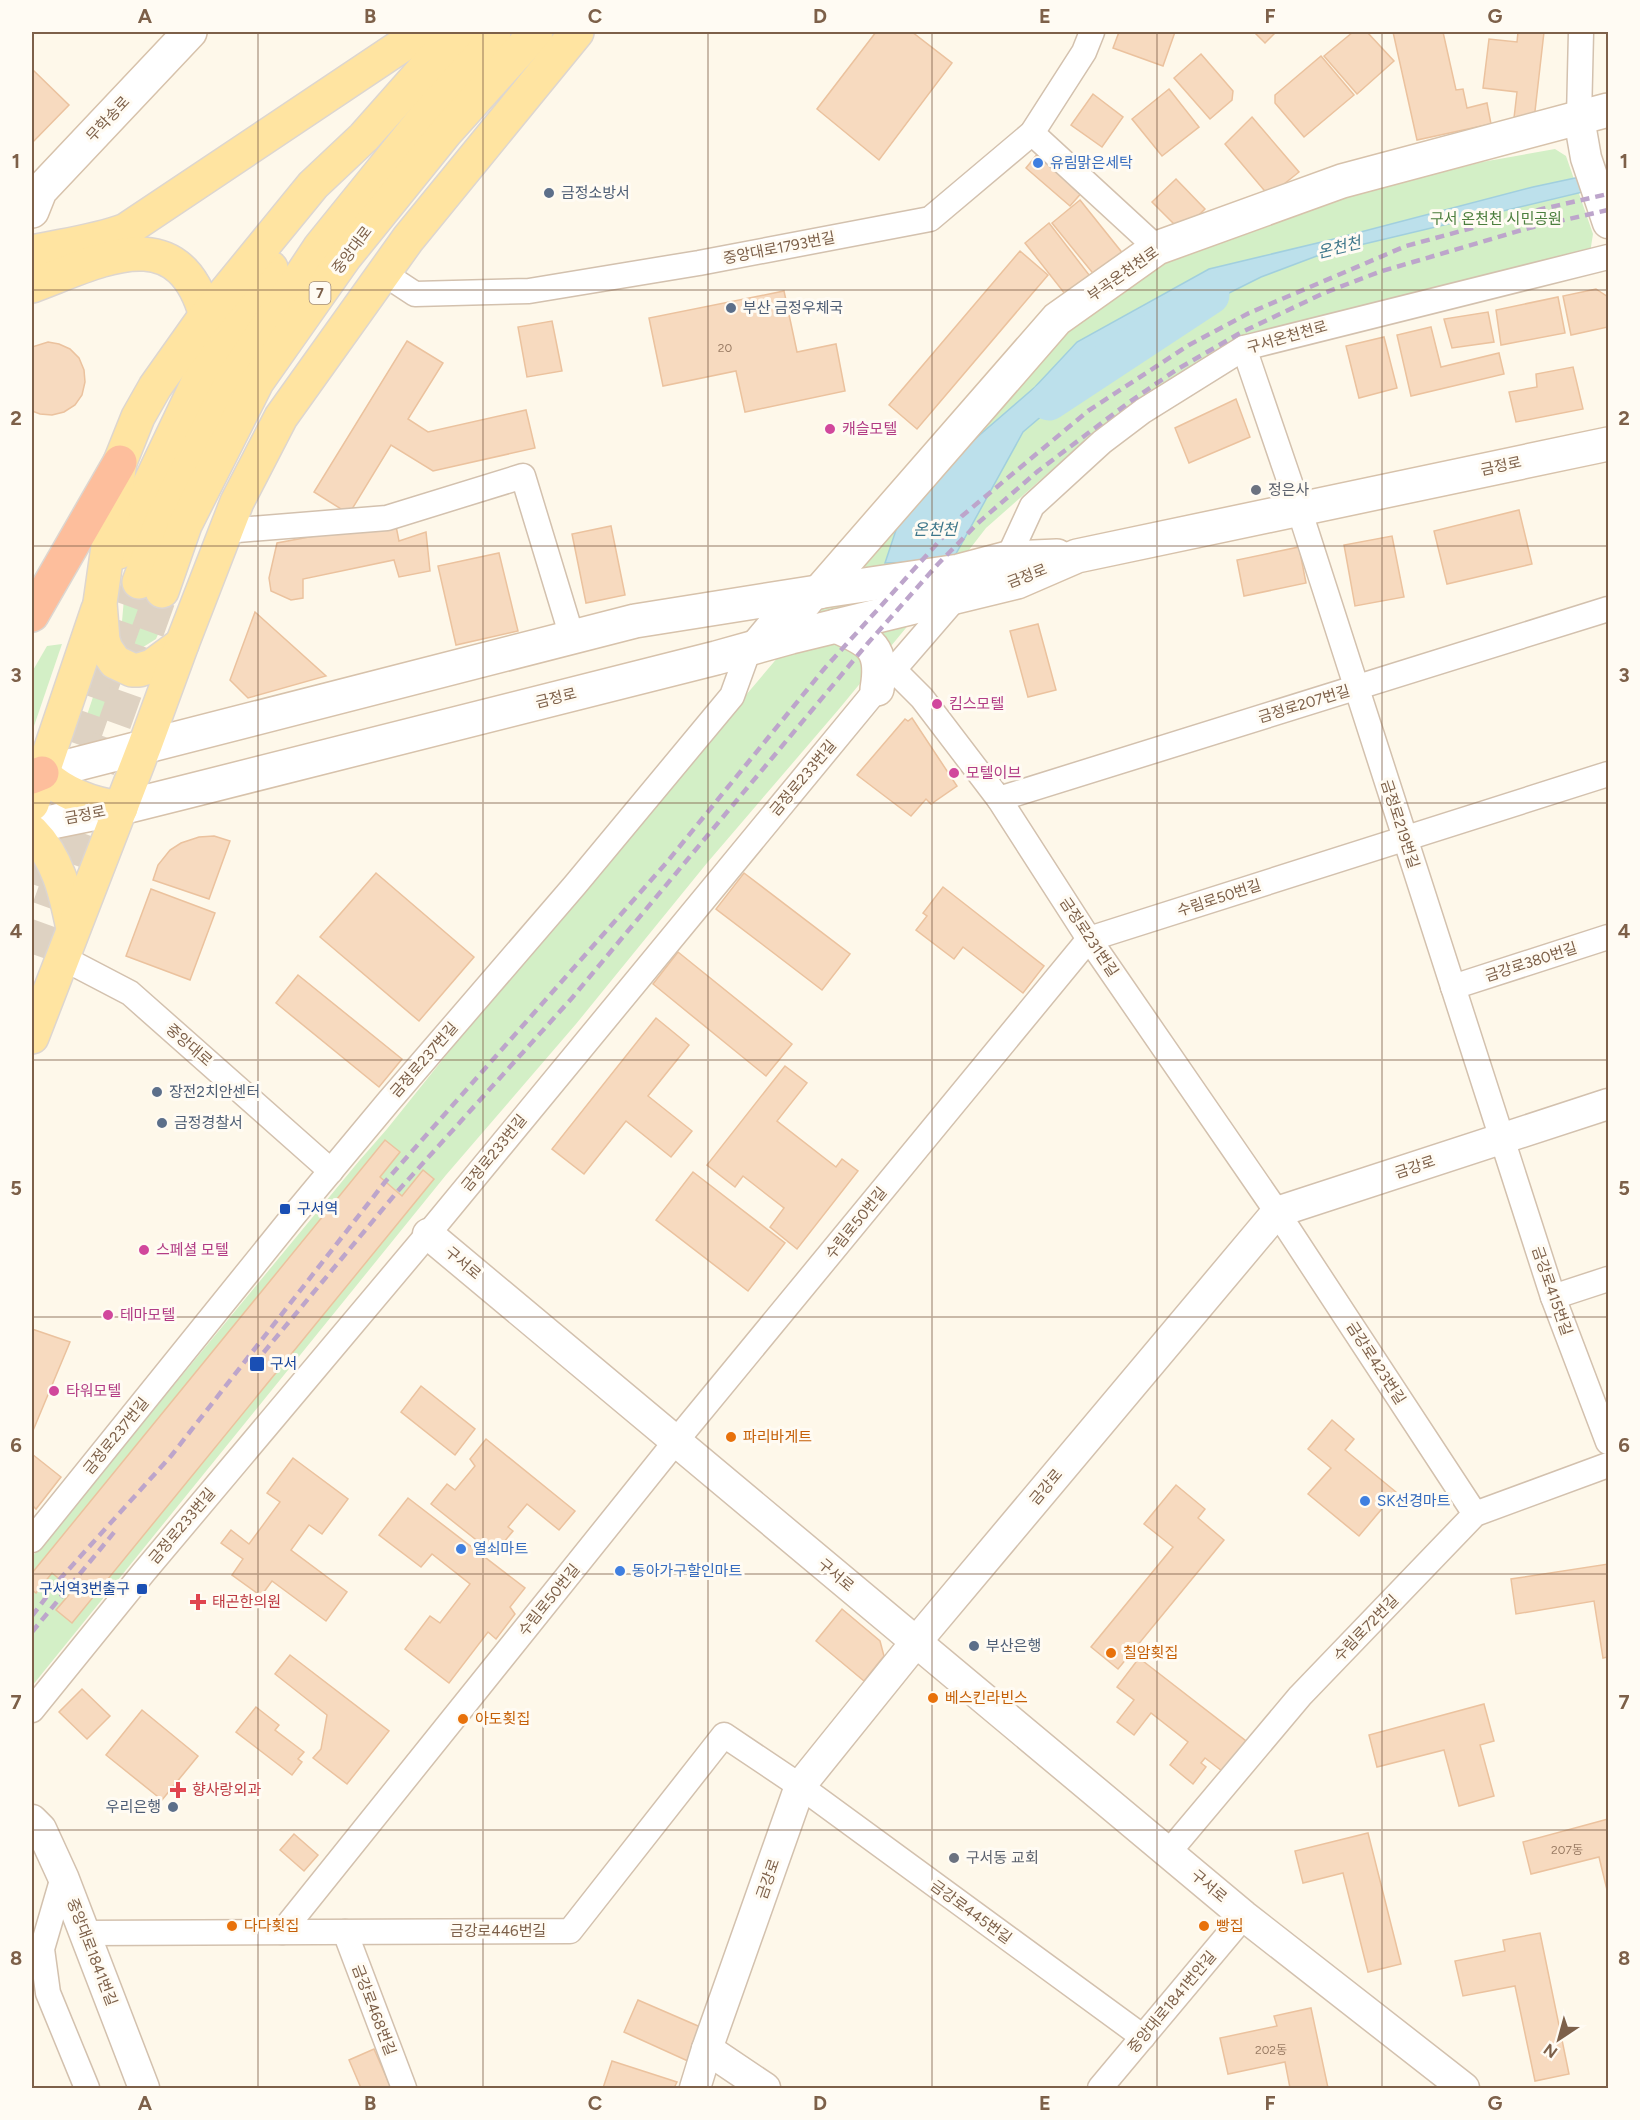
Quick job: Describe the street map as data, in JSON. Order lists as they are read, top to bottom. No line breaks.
{"streets":{"main road":["무학송로","중앙대로","부곡온천천로","7","금정로"],"street":["중앙대로1793번길","구서온천천로","금정로207번길","금정로233번길","금정로219번길","수림로50번길","금정로231번길","금강로380번길","금정로237번길","금강로","구서로","금강로415번길","금강로423번길","수림로72번길","금강로445번길","금강로446번길","중앙대로1841번길","중앙대로1841번안길","금강로468번길"]},"crossings":[["중앙대로","금정로237번길"],["부곡온천천로","금정로"],["부곡온천천로","금정로237번길"],["구서온천천로","금정로"],["구서온천천로","금정로219번길"],["금정로","금정로233번길"],["금정로","금정로219번길"],["금정로","금정로237번길"],["금정로207번길","금정로219번길"],["금정로207번길","금정로231번길"],["금정로233번길","금정로231번길"],["금정로233번길","구서로"],["금정로219번길","수림로50번길"],["금정로219번길","금강로380번길"],["금정로219번길","금강로"],["금정로219번길","금강로415번길"],["수림로50번길","금정로231번길"],["수림로50번길","구서로"],["수림로50번길","금강로446번길"],["금정로231번길","금강로"],["금정로231번길","금강로423번길"],["금강로","구서로"],["금강로","금강로415번길"],["금강로","금강로423번길"],["금강로","금강로445번길"],["금강로","금강로446번길"],["구서로","수림로72번길"],["구서로","중앙대로1841번안길"],["금강로423번길","수림로72번길"],["금강로445번길","금강로446번길"],["금강로445번길","중앙대로1841번안길"],["금강로446번길","중앙대로1841번길"],["금강로446번길","금강로468번길"]],"water":["온천천"],"parks":["구서 온천천 시민공원"],"places":{"other":["유림맑은세탁","금정소방서","부산 금정우체국","캐슬모텔","정은사","킴스모텔","모텔이브","장전2치안센터","금정경찰서","스페셜 모텔","테마모텔","타워모텔","파리바게트","SK선경마트","열쇠마트","동아가구할인마트","부산은행","칠암횟집","베스킨라빈스","아도횟집","우리은행","구서동 교회","다다횟집","빵집"],"transit":["구서역","구서","구서역3번출구"],"health":["태곤한의원","향사랑외과"]},"house_numbers":["20","207동","202동"],"north":"bottom left","grid":{"columns":["A","B","C","D","E","F","G"],"rows":["1","2","3","4","5","6","7","8"]}}
